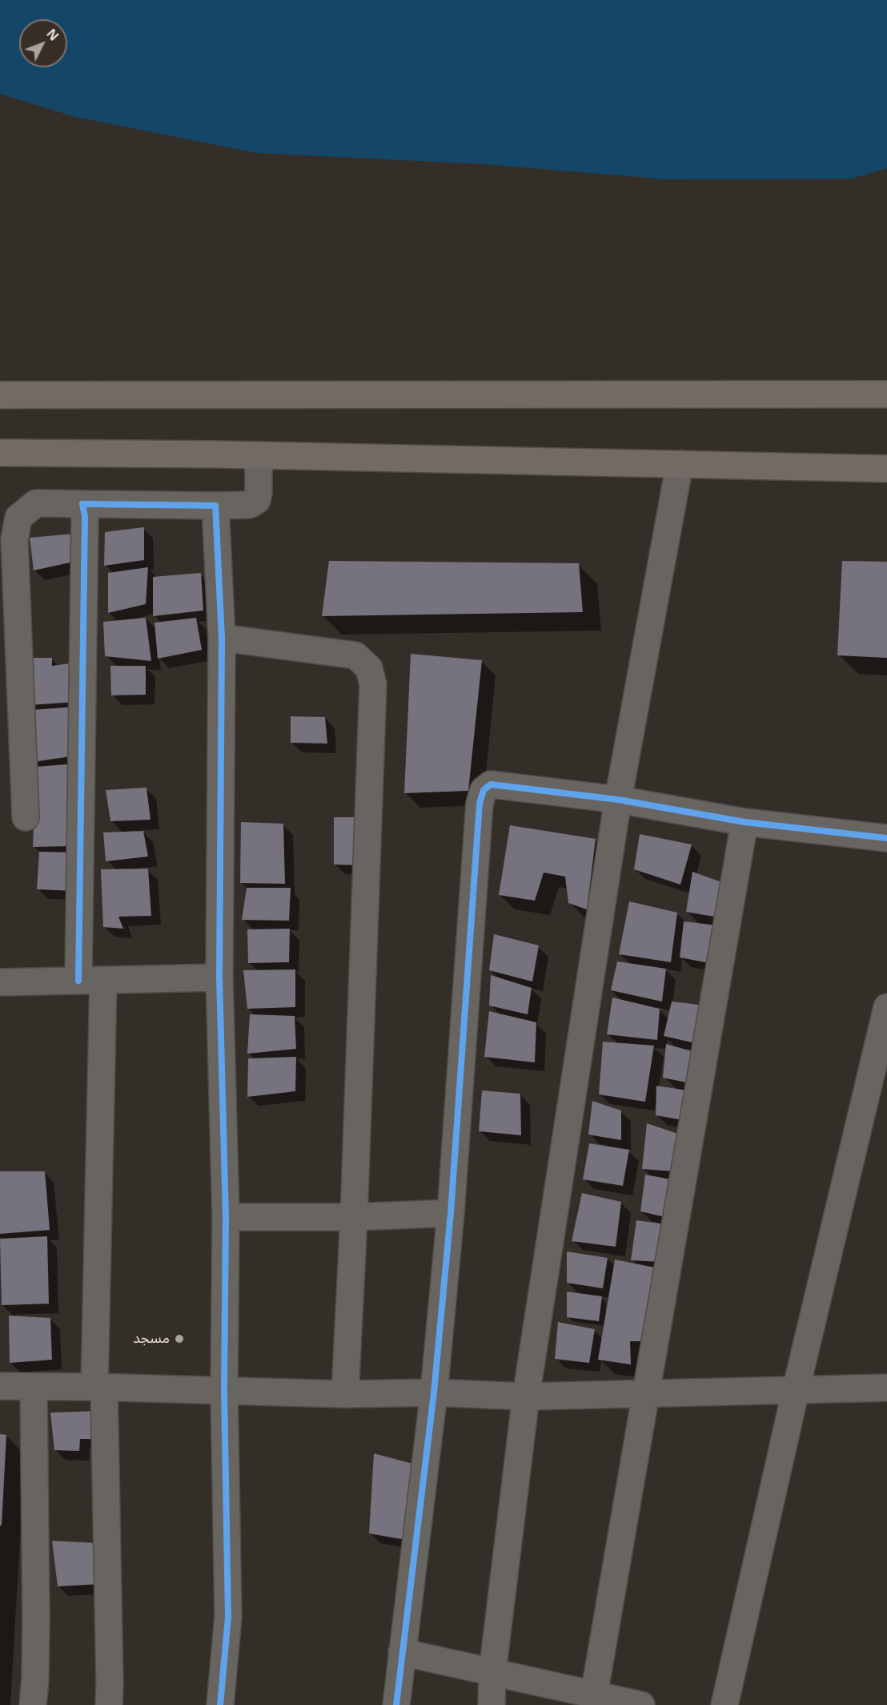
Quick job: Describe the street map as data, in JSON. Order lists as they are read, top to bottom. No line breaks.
{"places":["مسجد"],"north":"top right"}
